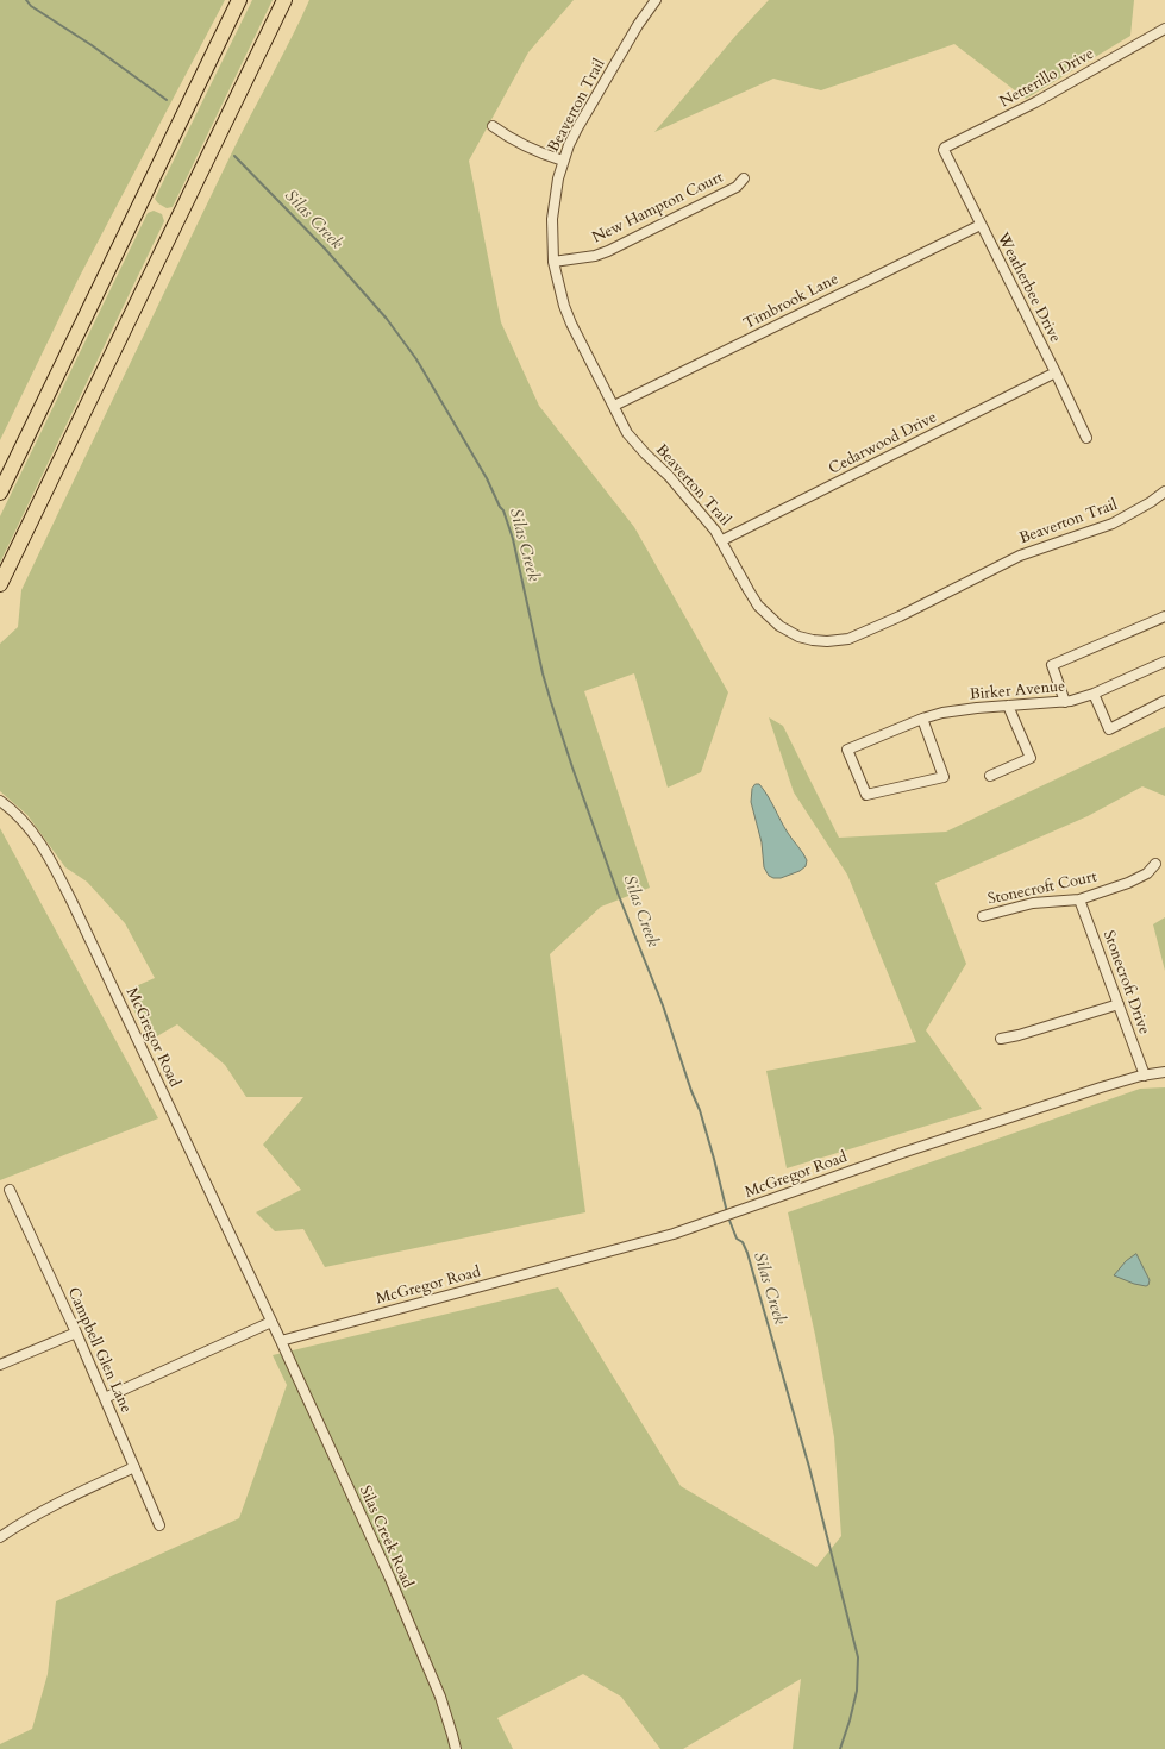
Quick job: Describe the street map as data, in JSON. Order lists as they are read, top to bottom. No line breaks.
{"streets":{"street":["Netterillo Drive","Beaverton Trail","New Hampton Court","Weatherbee Drive","Timbrook Lane","Cedarwood Drive","Birker Avenue","Stonecroft Court","Stonecroft Drive","McGregor Road","Campbell Glen Lane","Silas Creek Road"]},"crossings":[["Netterillo Drive","Weatherbee Drive"],["Beaverton Trail","New Hampton Court"],["Beaverton Trail","Timbrook Lane"],["Beaverton Trail","Cedarwood Drive"],["Weatherbee Drive","Timbrook Lane"],["Weatherbee Drive","Cedarwood Drive"],["Stonecroft Court","Stonecroft Drive"],["Stonecroft Drive","McGregor Road"],["McGregor Road","Silas Creek Road"]],"water":["Silas Creek"]}
